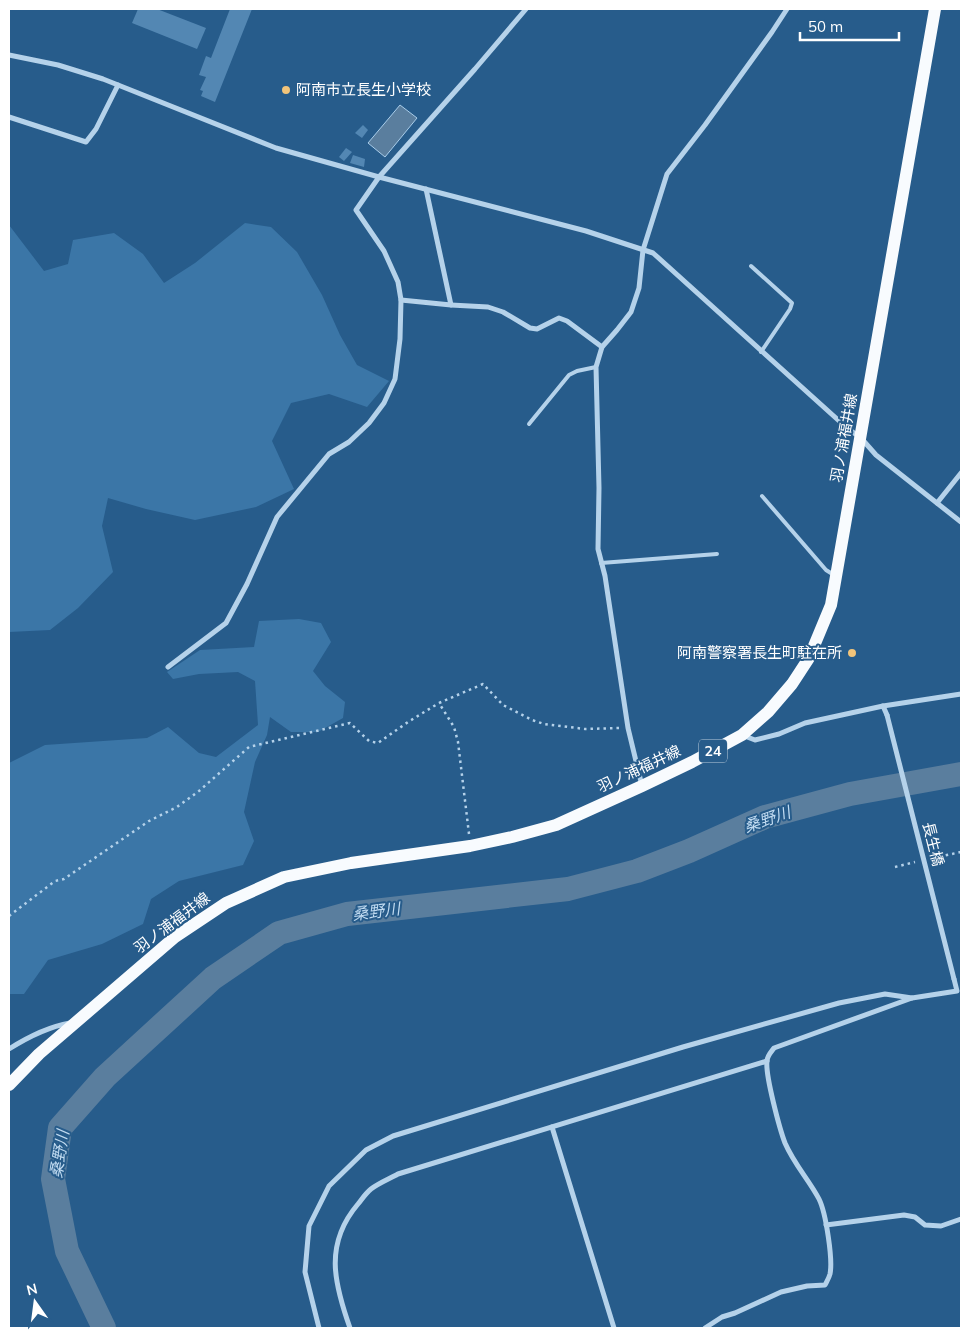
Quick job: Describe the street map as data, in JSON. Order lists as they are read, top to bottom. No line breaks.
{"streets":{"main road":["羽ノ浦福井線","24"],"street":["長生橋"]},"water":["桑野川"],"places":["阿南市立長生小学校","阿南警察署長生町駐在所"],"scale_bar":"50 m","north":"top"}
